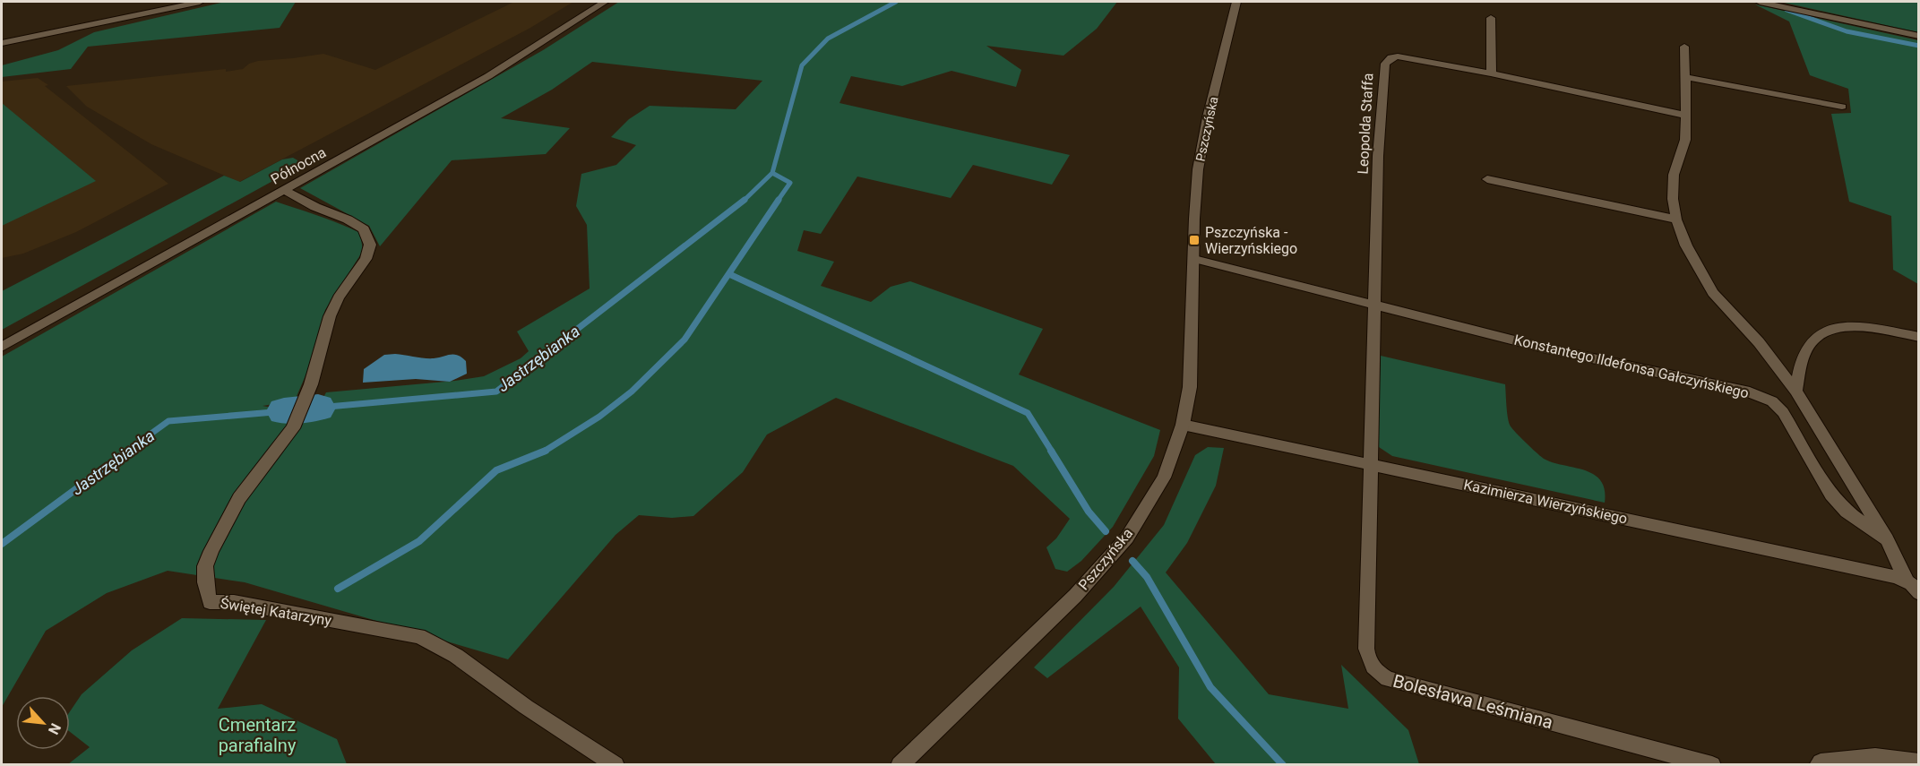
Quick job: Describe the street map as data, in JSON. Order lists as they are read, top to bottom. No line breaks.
{"streets":{"street":["Leopolda Staffa","Pszczyńska","Północna","Konstantego Ildefonsa Gałczyńskiego","Kazimierza Wierzyńskiego","Świętej Katarzyny","Bolesława Leśmiana"]},"crossings":[["Leopolda Staffa","Konstantego Ildefonsa Gałczyńskiego"],["Leopolda Staffa","Kazimierza Wierzyńskiego"],["Leopolda Staffa","Bolesława Leśmiana"],["Pszczyńska","Kazimierza Wierzyńskiego"],["Północna","Świętej Katarzyny"],["Konstantego Ildefonsa Gałczyńskiego","Kazimierza Wierzyńskiego"],["Kazimierza Wierzyńskiego","Bolesława Leśmiana"]],"water":["Jastrzębianka"],"parks":["Cmentarz parafialny"],"places":{"transit":["Pszczyńska - Wierzyńskiego"]},"north":"bottom right"}
